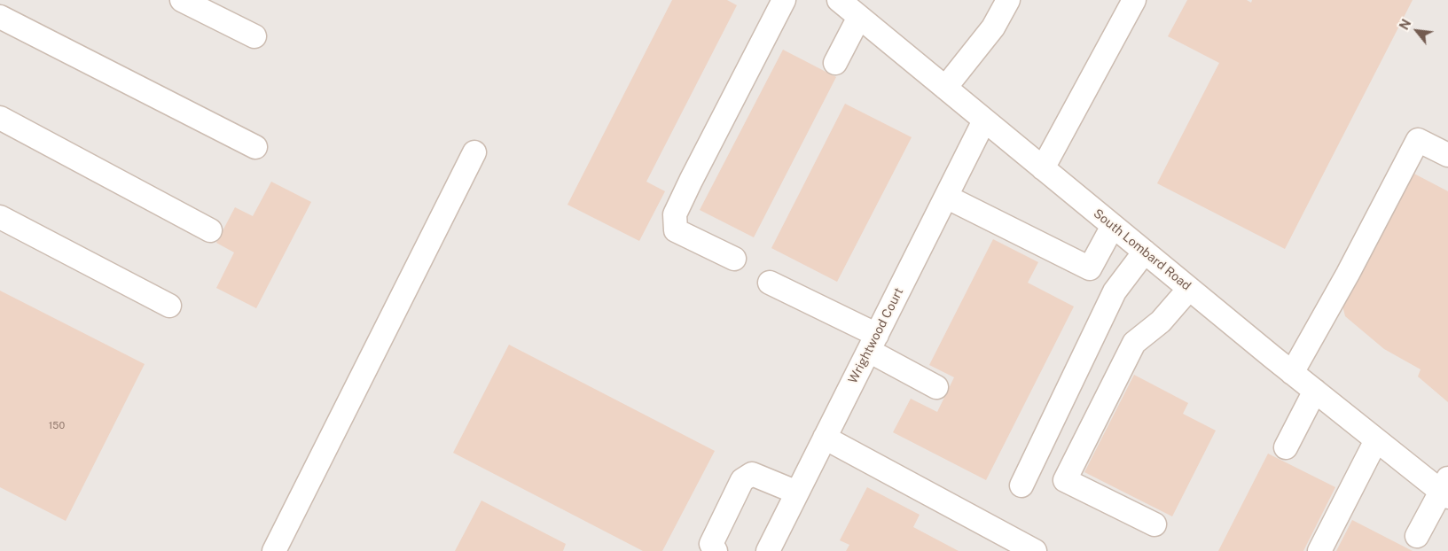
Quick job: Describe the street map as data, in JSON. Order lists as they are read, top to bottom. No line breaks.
{"streets":{"street":["South Lombard Road","Wrightwood Court"]},"crossings":[["South Lombard Road","Wrightwood Court"]],"house_numbers":["150"],"north":"top left"}
